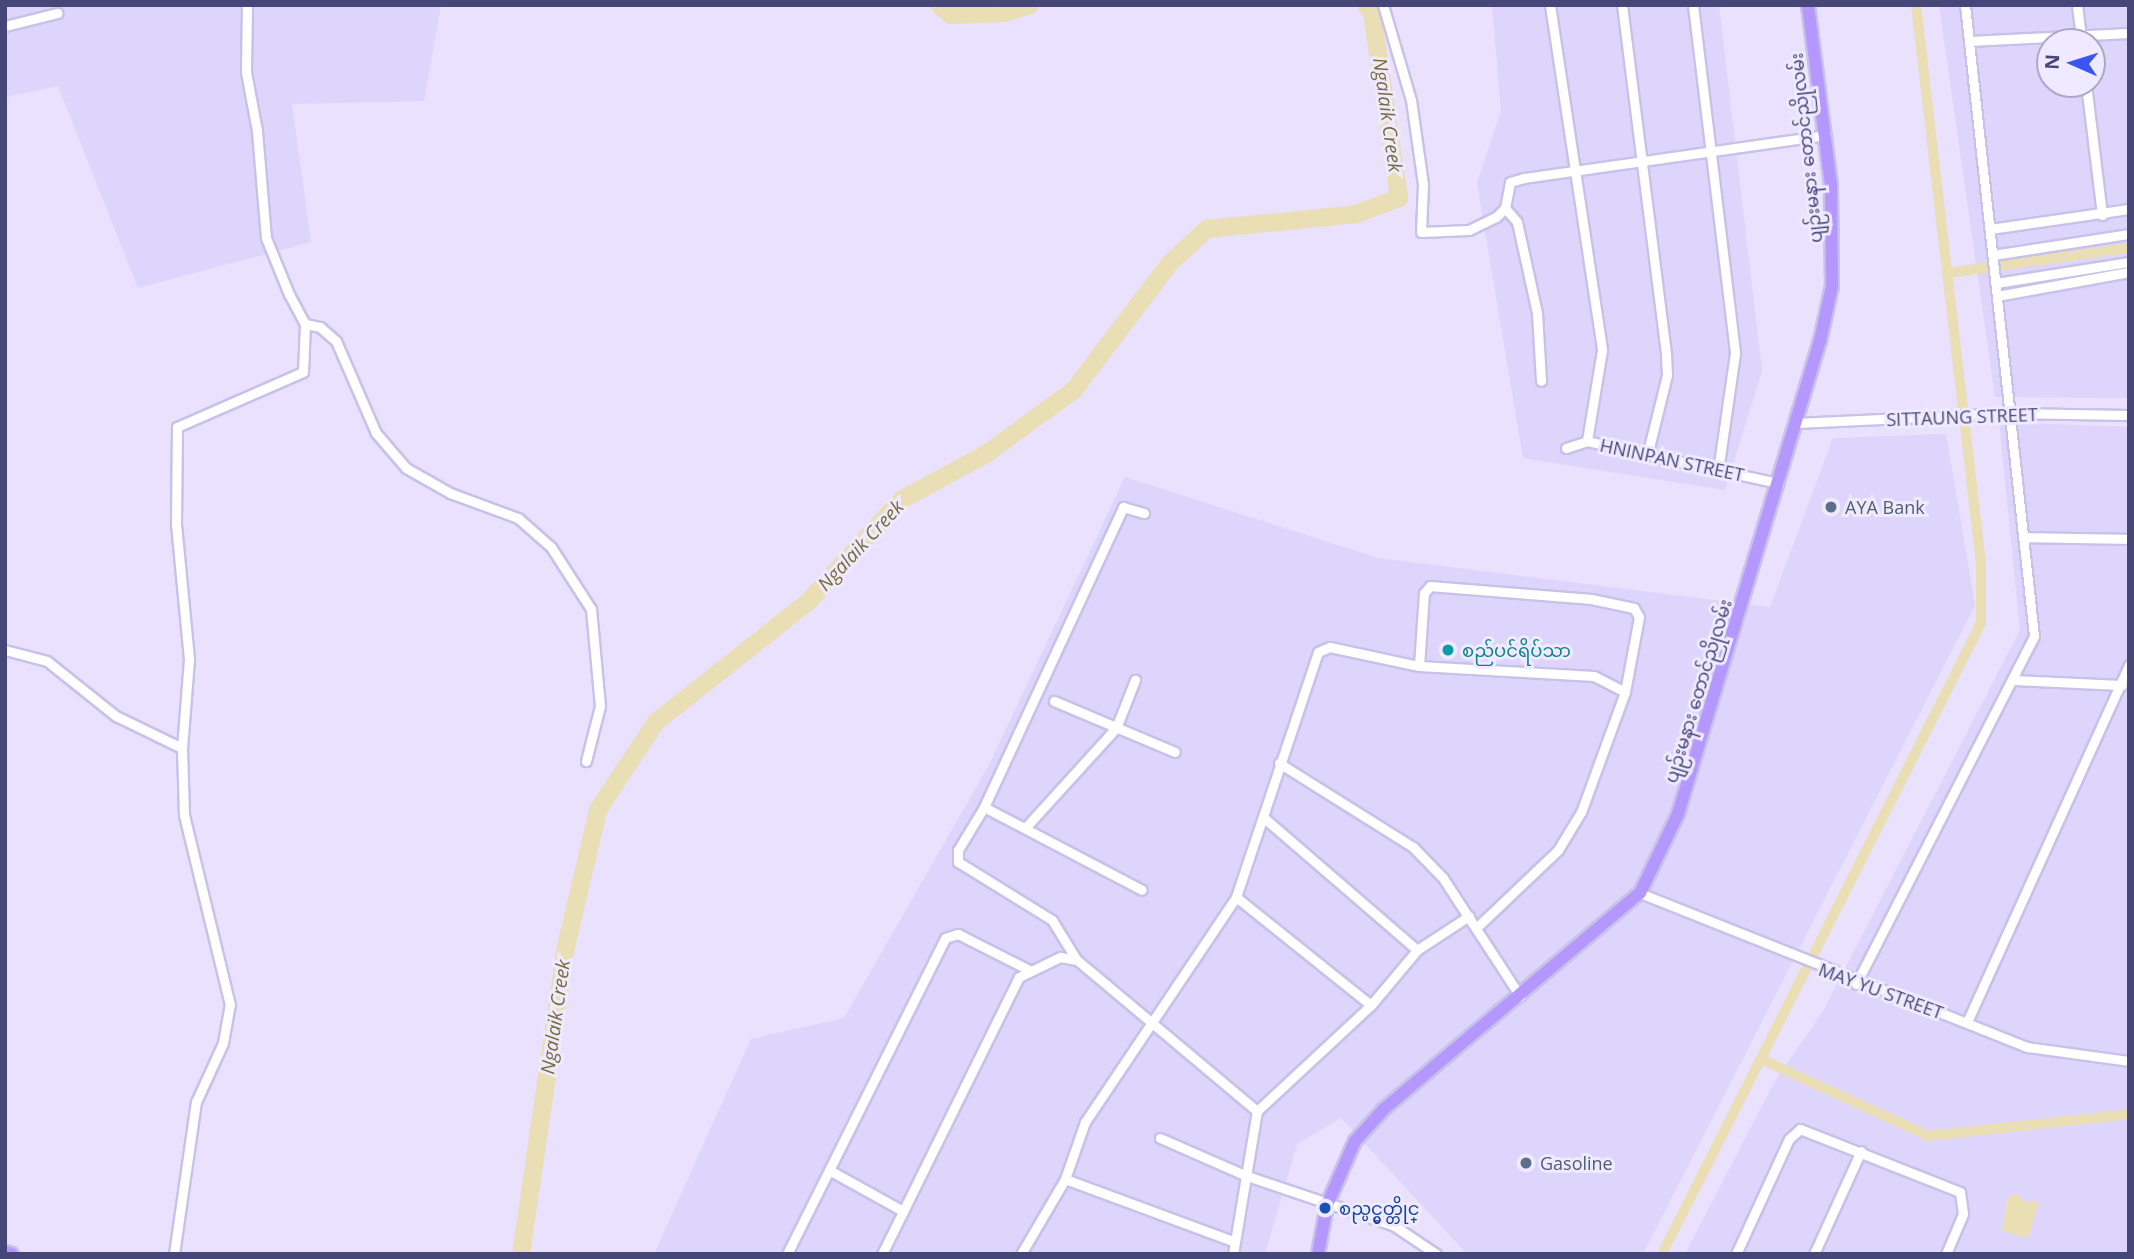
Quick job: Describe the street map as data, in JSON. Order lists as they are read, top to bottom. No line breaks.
{"streets":{"main road":["ပျဉ်းမနား တောင်ညိုလမ်း"],"street":["SITTAUNG STREET","HNINPAN STREET","MAY YU STREET"]},"crossings":[["ပျဉ်းမနား တောင်ညိုလမ်း","SITTAUNG STREET"],["ပျဉ်းမနား တောင်ညိုလမ်း","HNINPAN STREET"],["ပျဉ်းမနား တောင်ညိုလမ်း","MAY YU STREET"]],"water":["Ngalaik Creek"],"places":["AYA Bank","စည်ပင်ရိပ်သာ","Gasoline","စည္ပင္မွတ္တိုင္"],"north":"left"}
